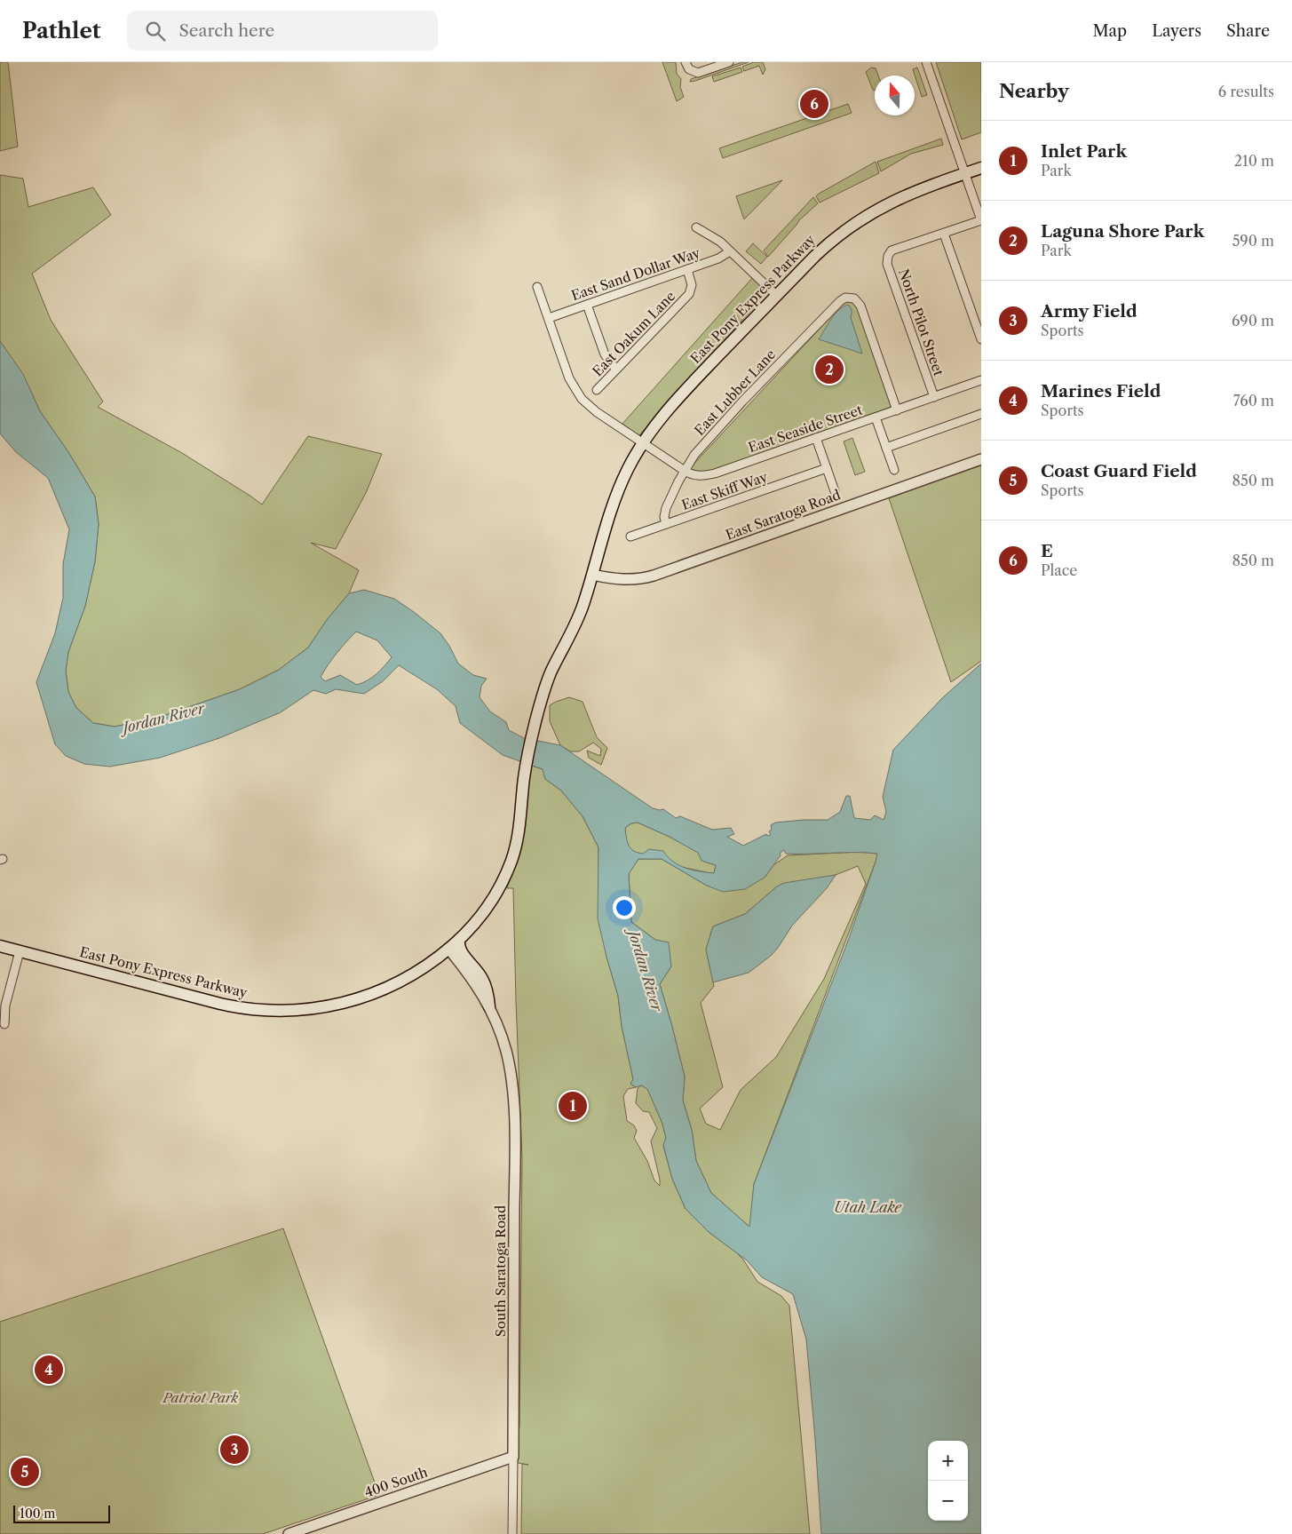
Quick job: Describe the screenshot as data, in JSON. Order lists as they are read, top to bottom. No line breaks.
{"streets":{"main road":["East Pony Express Parkway"],"street":["East Sand Dollar Way","North Pilot Street","East Oakum Lane","East Lubber Lane","East Seaside Street","East Skiff Way","East Saratoga Road","South Saratoga Road","400 South"]},"crossings":[["East Sand Dollar Way","East Oakum Lane"],["East Sand Dollar Way","East Seaside Street"],["East Pony Express Parkway","East Seaside Street"],["East Pony Express Parkway","East Saratoga Road"],["East Pony Express Parkway","South Saratoga Road"],["North Pilot Street","East Seaside Street"],["East Lubber Lane","East Seaside Street"],["East Lubber Lane","East Skiff Way"],["South Saratoga Road","400 South"]],"water":["Jordan River","Utah Lake"],"parks":["Patriot Park"],"scale_bar":"100 m","north":"top","page":{"header":"Pathlet","search":"Search here","nav":["Map","Layers","Share"],"heading":["Nearby","6 results"],"pins":["6","2","1","4","3","5"],"list":[{"mark":"1","name":"Inlet Park","note":"Park","value":"210 m"},{"mark":"2","name":"Laguna Shore Park","note":"Park","value":"590 m"},{"mark":"3","name":"Army Field","note":"Sports","value":"690 m"},{"mark":"4","name":"Marines Field","note":"Sports","value":"760 m"},{"mark":"5","name":"Coast Guard Field","note":"Sports","value":"850 m"},{"mark":"6","name":"E","note":"Place","value":"850 m"}],"map_buttons":["+","−"],"scale":"100 m"}}
